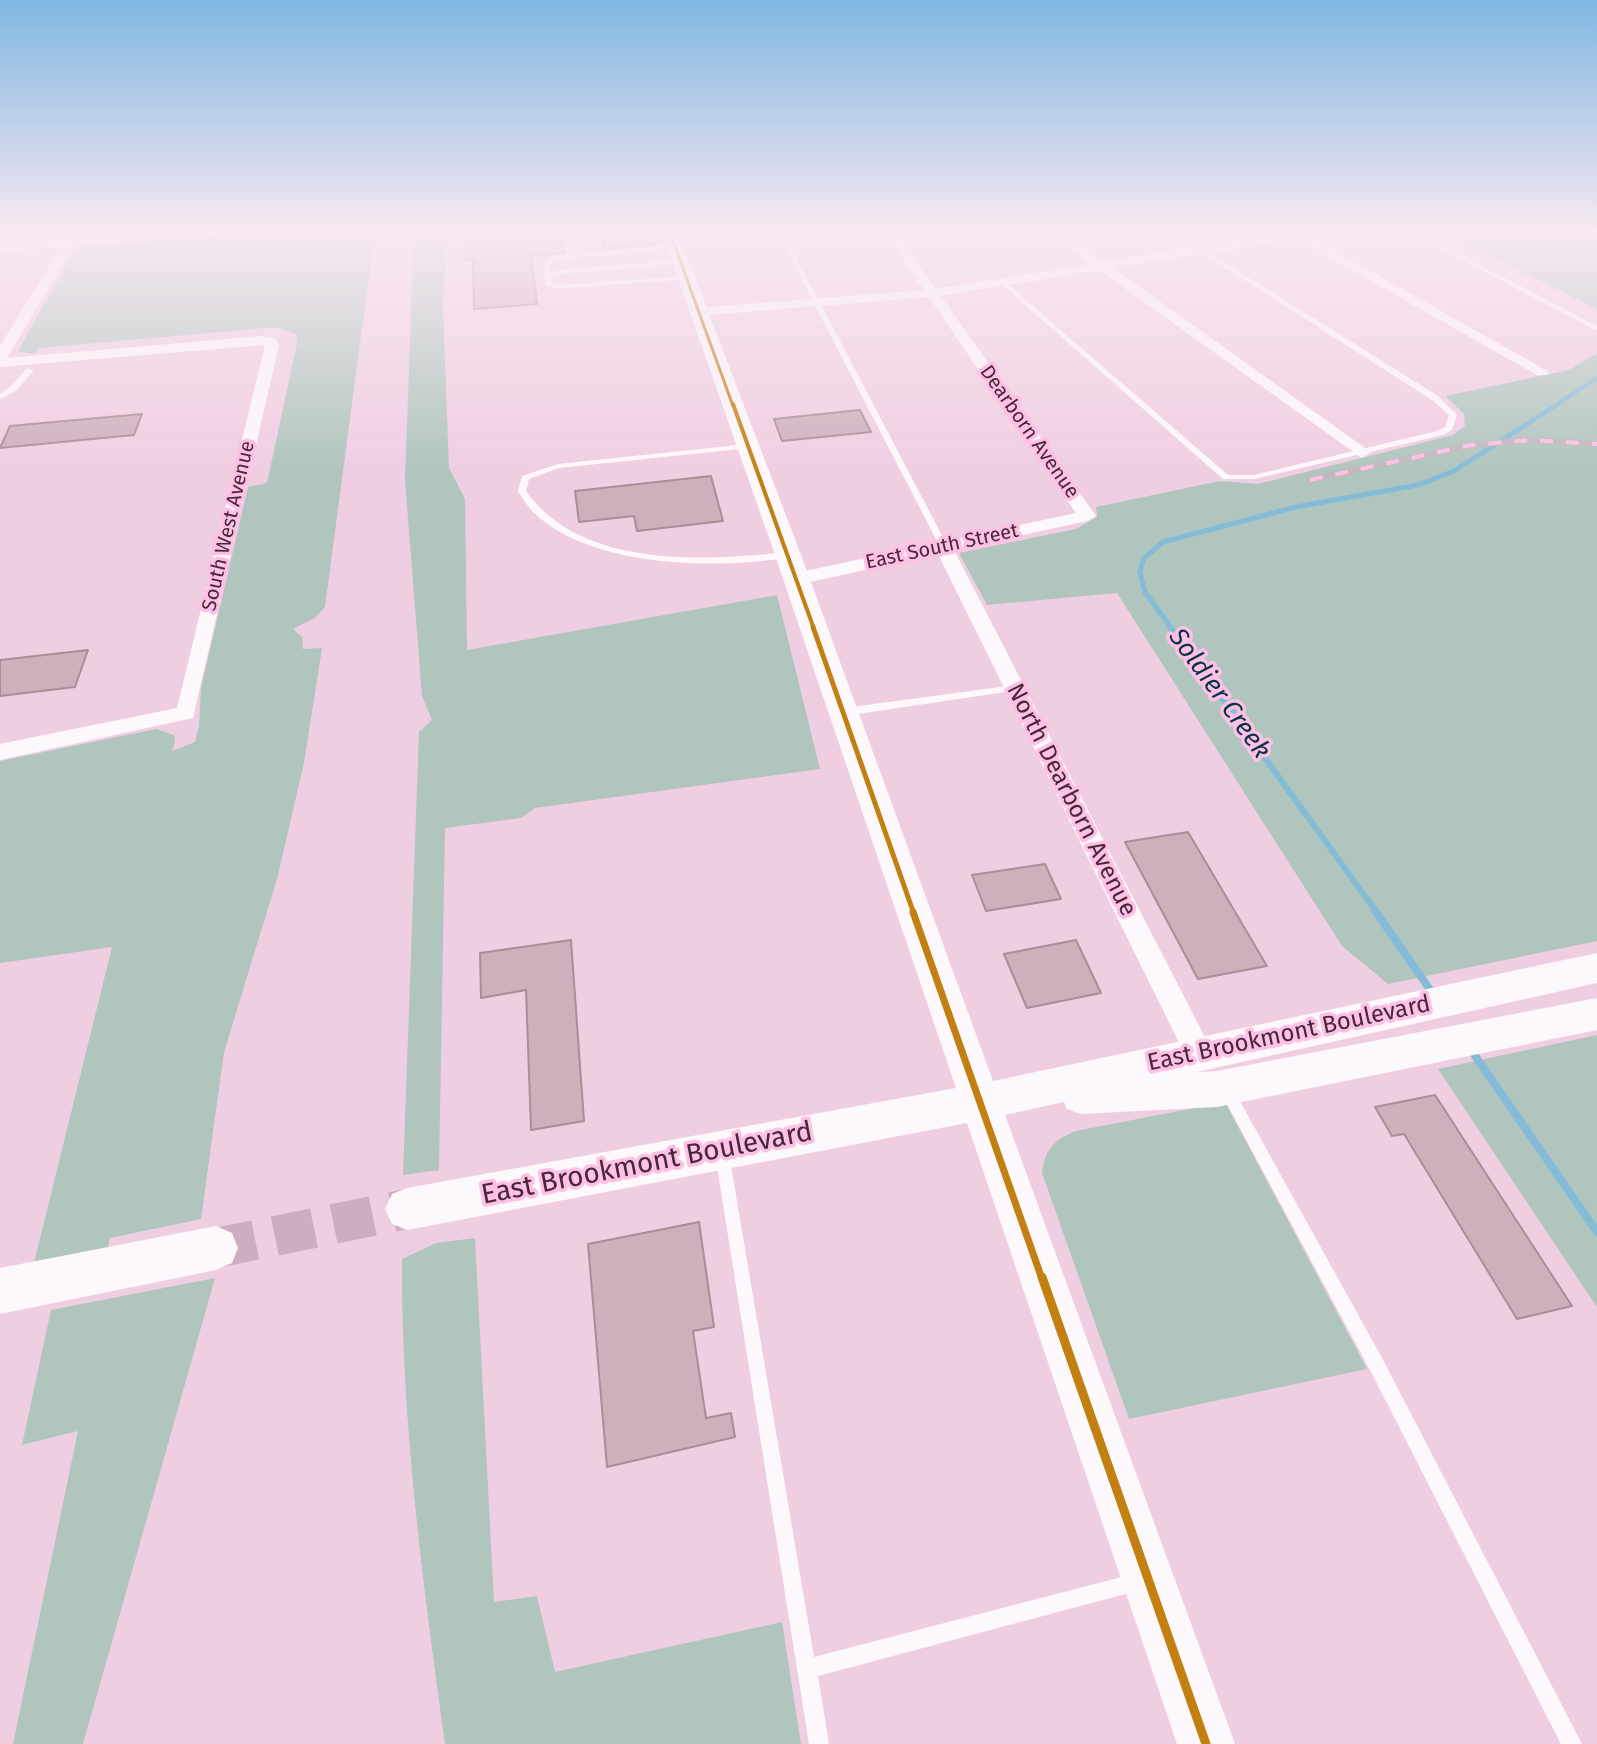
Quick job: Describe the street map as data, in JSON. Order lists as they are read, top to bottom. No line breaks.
{"streets":{"main road":["East Brookmont Boulevard"],"street":["Dearborn Avenue","South West Avenue","East South Street","North Dearborn Avenue"]},"crossings":[["Dearborn Avenue","East South Street"],["East South Street","North Dearborn Avenue"],["North Dearborn Avenue","East Brookmont Boulevard"]],"water":["Soldier Creek"]}
